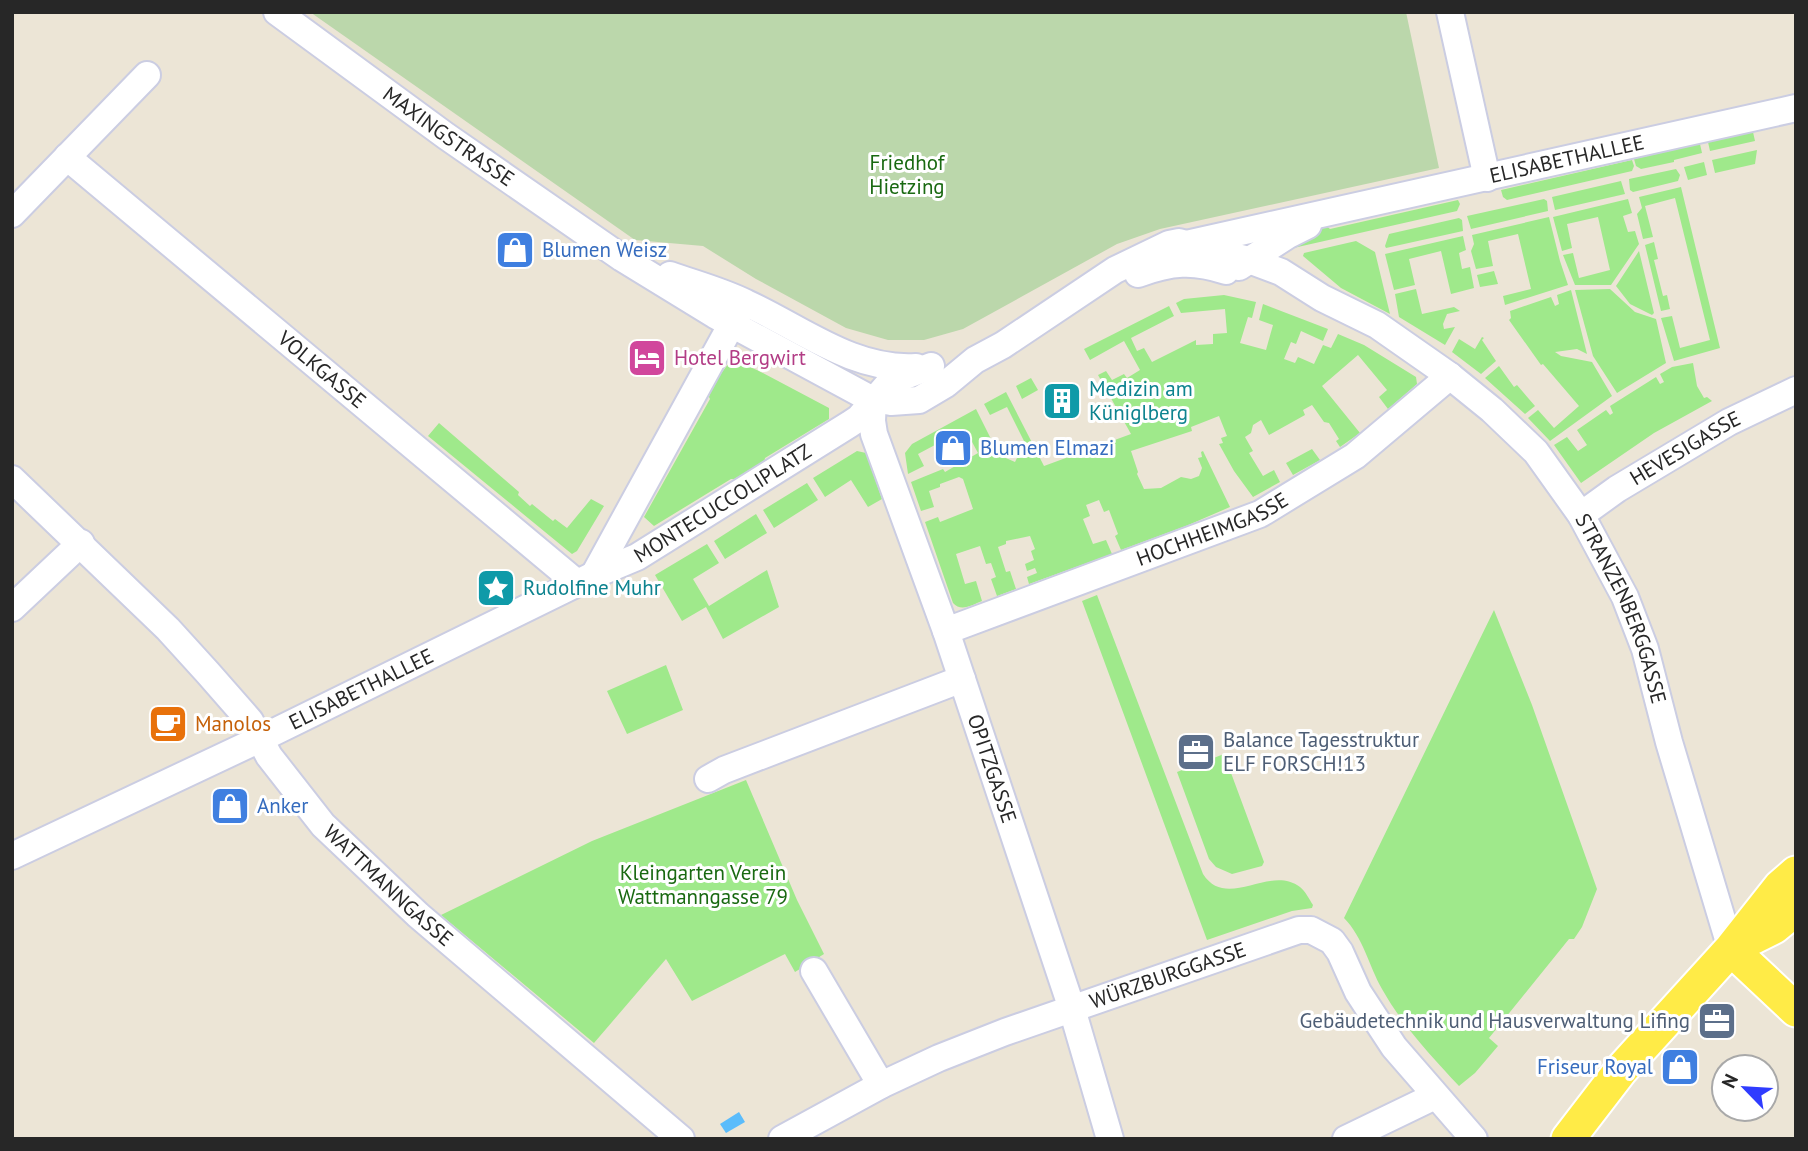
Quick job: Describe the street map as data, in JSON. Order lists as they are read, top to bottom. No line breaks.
{"streets":{"street":["MAXINGSTRASSE","ELISABETHALLEE","VOLKGASSE","HEVESIGASSE","MONTECUCCOLIPLATZ","HOCHHEIMGASSE","STRANZENBERGGASSE","OPITZGASSE","WATTMANNGASSE","WÜRZBURGGASSE"]},"crossings":[["MAXINGSTRASSE","MONTECUCCOLIPLATZ"],["ELISABETHALLEE","VOLKGASSE"],["ELISABETHALLEE","MONTECUCCOLIPLATZ"],["ELISABETHALLEE","STRANZENBERGGASSE"],["ELISABETHALLEE","WATTMANNGASSE"],["VOLKGASSE","MONTECUCCOLIPLATZ"],["HEVESIGASSE","STRANZENBERGGASSE"],["MONTECUCCOLIPLATZ","OPITZGASSE"],["HOCHHEIMGASSE","STRANZENBERGGASSE"],["HOCHHEIMGASSE","OPITZGASSE"],["OPITZGASSE","WÜRZBURGGASSE"]],"parks":["Friedhof Hietzing","Kleingarten Verein Wattmanngasse 79"],"places":{"shop":["Blumen Weisz","Blumen Elmazi","Anker","Friseur Royal"],"hotel":["Hotel Bergwirt"],"building":["Medizin am Küniglberg"],"place":["Rudolfine Muhr"],"cafe":["Manolos"],"office":["Balance Tagesstruktur ELF FORSCH!13","Gebäudetechnik und Hausverwaltung Lifing"]},"north":"top left"}
